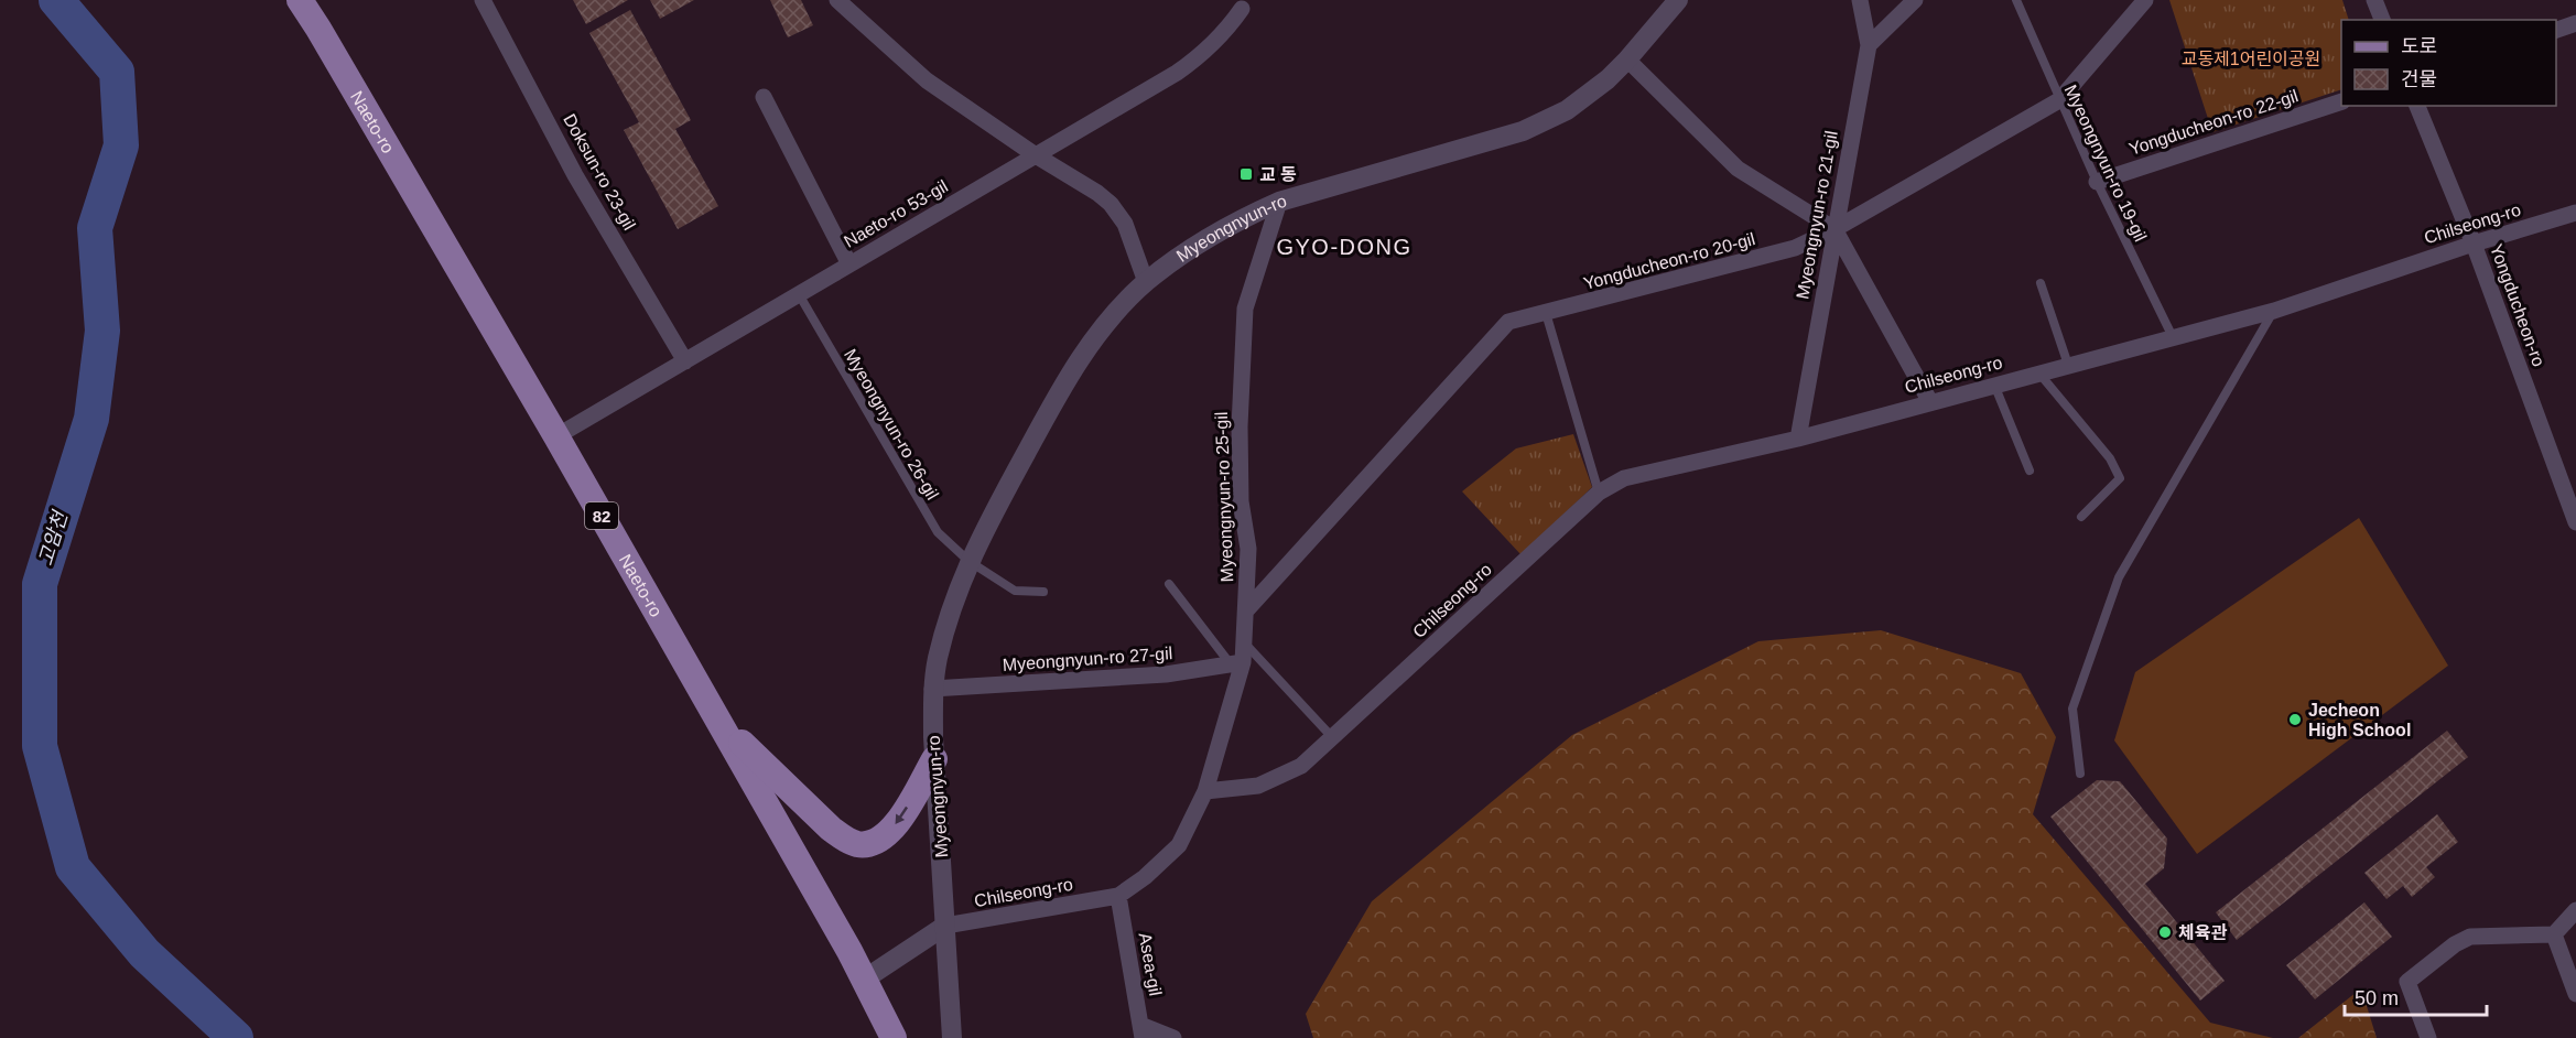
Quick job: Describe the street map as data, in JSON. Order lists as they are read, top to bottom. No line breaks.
{"streets":{"main road":["Naeto-ro","82"],"street":["Yongducheon-ro 22-gil","Doksun-ro 23-gil","Naeto-ro 53-gil","Myeongnyun-ro 21-gil","Chilseong-ro","Myeongnyun-ro","Yongducheon-ro 20-gil","Yongducheon-ro","Myeongnyun-ro 25-gil","Myeongnyun-ro 27-gil","Asea-gil"],"lane":["Myeongnyun-ro 19-gil","Myeongnyun-ro 26-gil"]},"crossings":[["Naeto-ro","Naeto-ro 53-gil"],["Yongducheon-ro 22-gil","Myeongnyun-ro 19-gil"],["Myeongnyun-ro 19-gil","Chilseong-ro"],["Myeongnyun-ro 19-gil","Yongducheon-ro 20-gil"],["Doksun-ro 23-gil","Naeto-ro 53-gil"],["Naeto-ro 53-gil","Myeongnyun-ro 26-gil"],["Myeongnyun-ro 21-gil","Chilseong-ro"],["Myeongnyun-ro 21-gil","Yongducheon-ro 20-gil"],["Chilseong-ro","Myeongnyun-ro"],["Chilseong-ro","Yongducheon-ro"],["Chilseong-ro","Myeongnyun-ro 25-gil"],["Chilseong-ro","Asea-gil"],["Myeongnyun-ro","Myeongnyun-ro 26-gil"],["Myeongnyun-ro","Myeongnyun-ro 25-gil"],["Myeongnyun-ro","Myeongnyun-ro 27-gil"],["Yongducheon-ro 20-gil","Myeongnyun-ro 25-gil"],["Myeongnyun-ro 25-gil","Myeongnyun-ro 27-gil"]],"districts":["GYO-DONG"],"water":["고암천"],"parks":["교동제1어린이공원"],"places":{"transit":["교 동"],"other":["Jecheon High School","체육관"]},"legend":["도로","건물"],"scale_bar":"50 m"}
